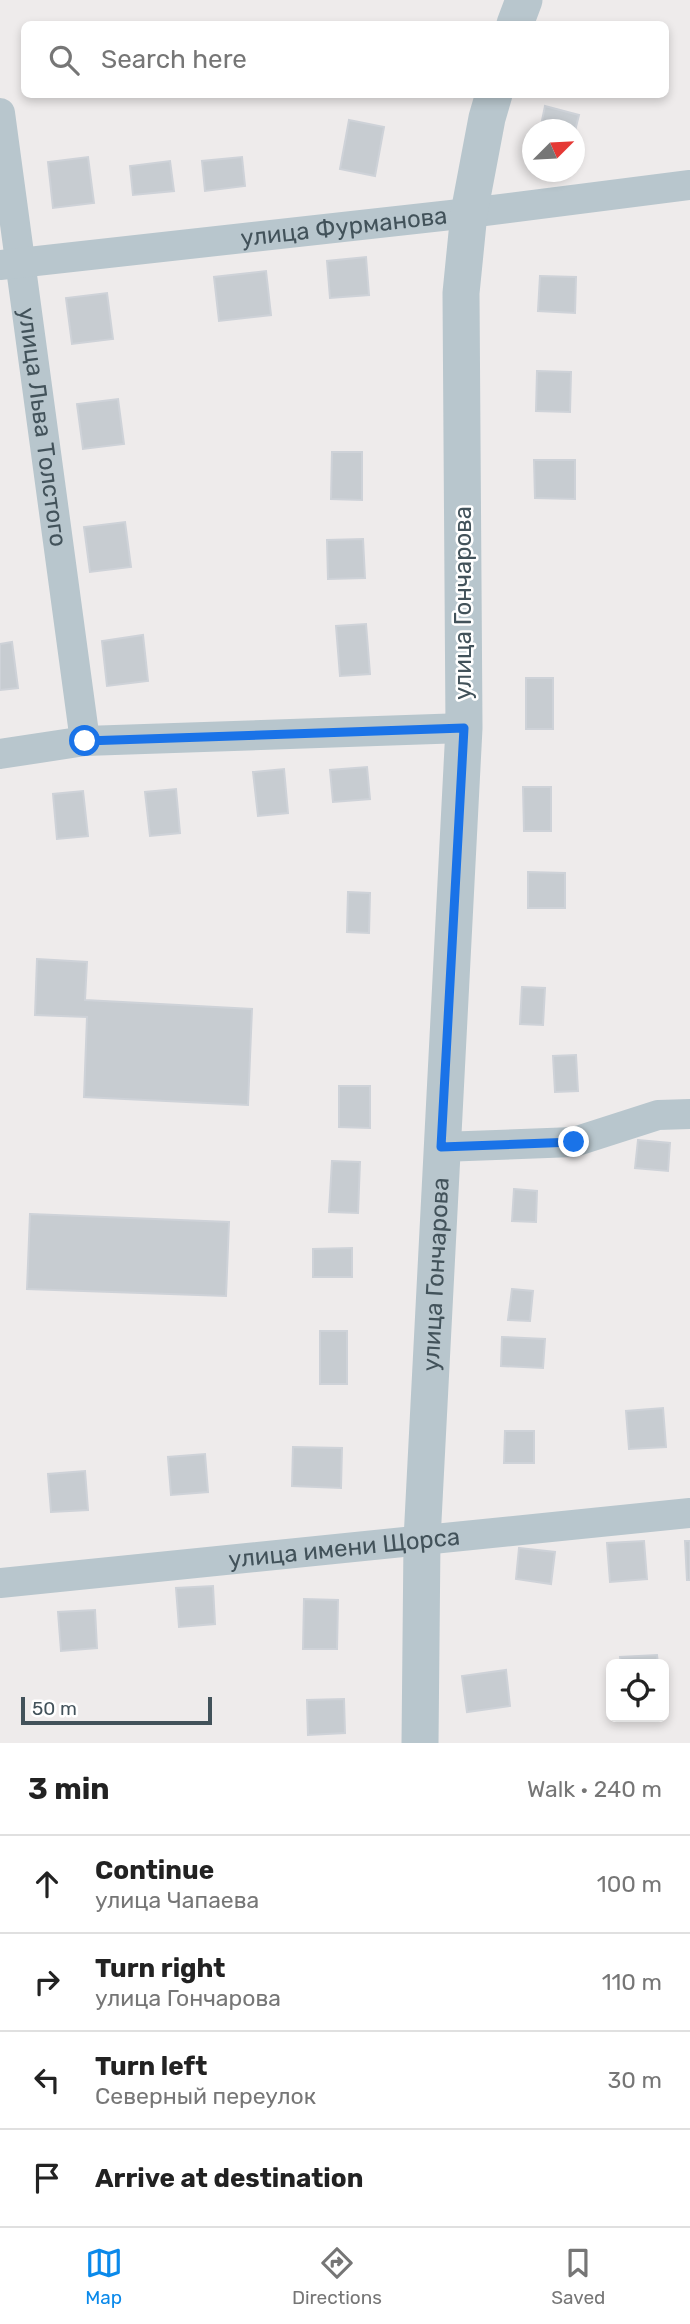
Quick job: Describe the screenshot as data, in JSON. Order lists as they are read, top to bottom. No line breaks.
{"streets":{"street":["улица Фурманова","улица Льва Толстого","улица Гончарова","улица имени Щорса"]},"crossings":[["улица Фурманова","улица Льва Толстого"],["улица Фурманова","улица Гончарова"],["улица Гончарова","улица имени Щорса"]],"scale_bar":"50 m","north":"top right","page":{"search":"Search here","scale":"50 m","heading":["3 min","Walk · 240 m"],"list":[["Continue","улица Чапаева","100 m"],["Turn right","улица Гончарова","110 m"],["Turn left","Северный переулок","30 m"],"Arrive at destination"],"nav":["Map","Directions","Saved"]}}
